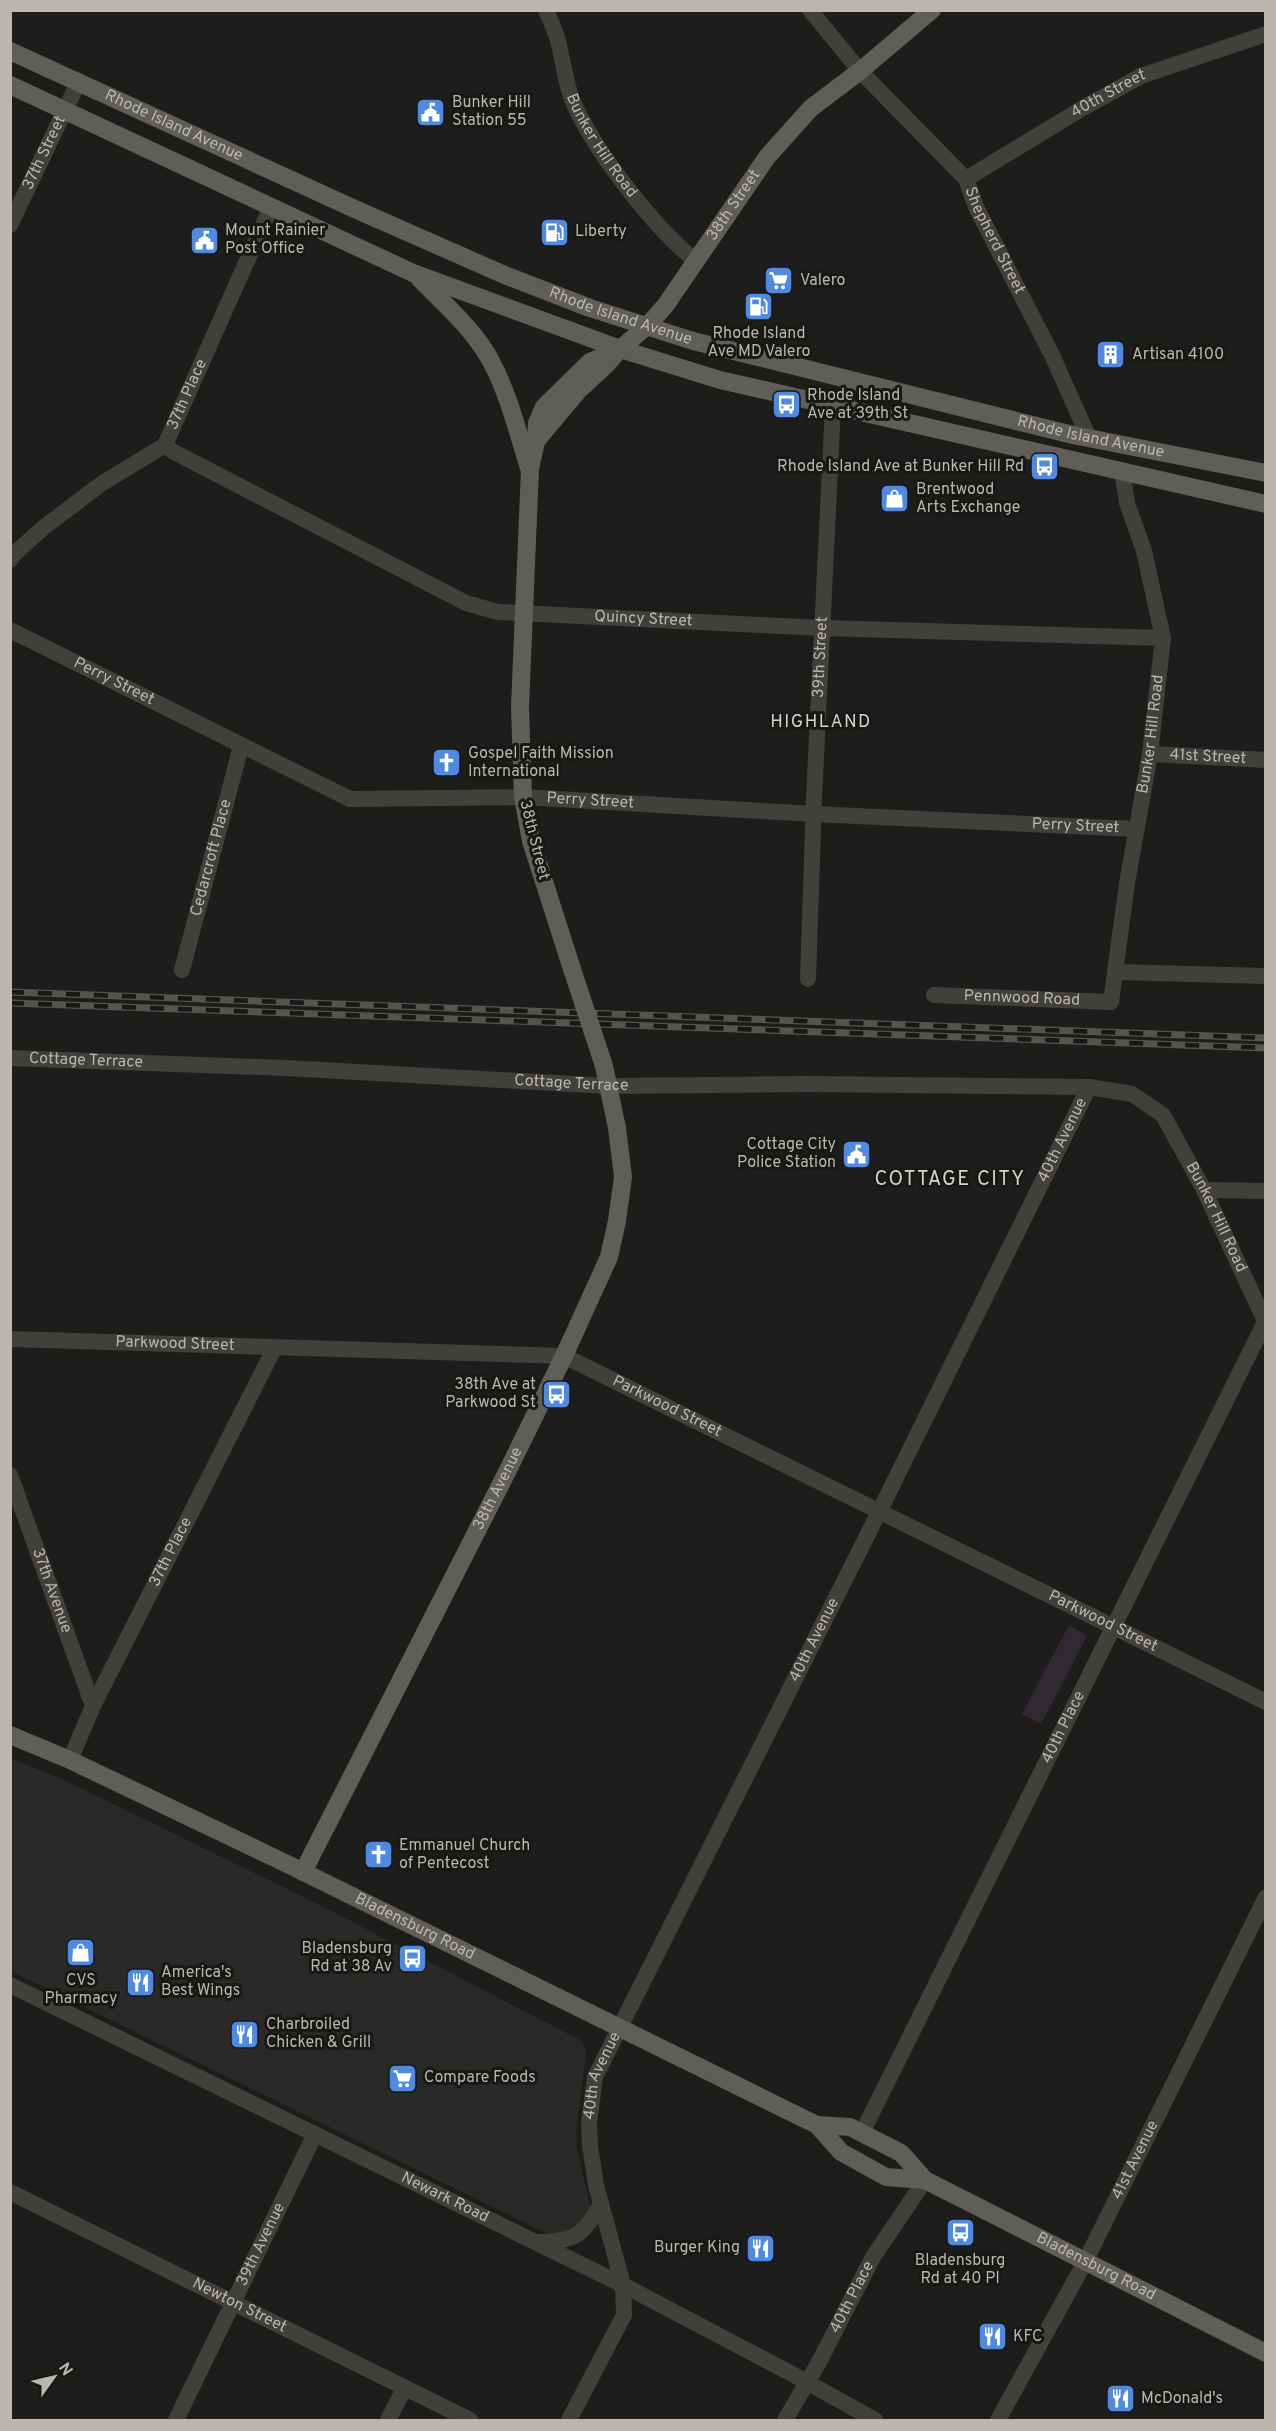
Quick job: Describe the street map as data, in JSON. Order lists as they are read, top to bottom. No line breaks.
{"streets":{"main road":["Rhode Island Avenue","38th Street","38th Avenue","Bladensburg Road"],"street":["40th Street","Bunker Hill Road","37th Street","Shepherd Street","37th Place","Quincy Street","39th Street","Perry Street","41st Street","Cedarcroft Place","Pennwood Road","Cottage Terrace","40th Avenue","Parkwood Street","37th Avenue","40th Place","41st Avenue","Newark Road","39th Avenue","Newton Street"]},"crossings":[["40th Street","Shepherd Street"],["Rhode Island Avenue","Bunker Hill Road"],["Rhode Island Avenue","37th Street"],["Rhode Island Avenue","38th Street"],["Rhode Island Avenue","Shepherd Street"],["Rhode Island Avenue","37th Place"],["Rhode Island Avenue","39th Street"],["Bunker Hill Road","38th Street"],["Bunker Hill Road","Quincy Street"],["Bunker Hill Road","Perry Street"],["Bunker Hill Road","41st Street"],["Bunker Hill Road","Pennwood Road"],["Bunker Hill Road","Cottage Terrace"],["Bunker Hill Road","40th Place"],["38th Street","Shepherd Street"],["38th Street","Quincy Street"],["38th Street","Perry Street"],["38th Street","Cottage Terrace"],["38th Street","38th Avenue"],["37th Place","Quincy Street"],["37th Place","Parkwood Street"],["37th Place","37th Avenue"],["37th Place","Bladensburg Road"],["Quincy Street","39th Street"],["39th Street","Perry Street"],["Perry Street","Cedarcroft Place"],["Cottage Terrace","40th Avenue"],["Cottage Terrace","38th Avenue"],["40th Avenue","Parkwood Street"],["40th Avenue","Bladensburg Road"],["40th Avenue","Newark Road"],["Parkwood Street","38th Avenue"],["Parkwood Street","40th Place"],["38th Avenue","Bladensburg Road"],["40th Place","Bladensburg Road"],["40th Place","Newark Road"],["Bladensburg Road","41st Avenue"],["Newark Road","39th Avenue"],["39th Avenue","Newton Street"]],"districts":["HIGHLAND","COTTAGE CITY"],"places":{"public building":["Bunker Hill Station 55","Mount Rainier Post Office","Cottage City Police Station"],"fuel station":["Liberty","Rhode Island Ave MD Valero"],"supermarket":["Valero","Compare Foods"],"building":["Artisan 4100"],"bus stop":["Rhode Island Ave at 39th St","Rhode Island Ave at Bunker Hill Rd","38th Ave at Parkwood St","Bladensburg Rd at 38 Av","Bladensburg Rd at 40 Pl"],"shop":["Brentwood Arts Exchange","CVS Pharmacy"],"church":["Gospel Faith Mission International","Emmanuel Church of Pentecost"],"restaurant":["America's Best Wings","Charbroiled Chicken & Grill","Burger King","KFC","McDonald's"]},"north":"top right"}
